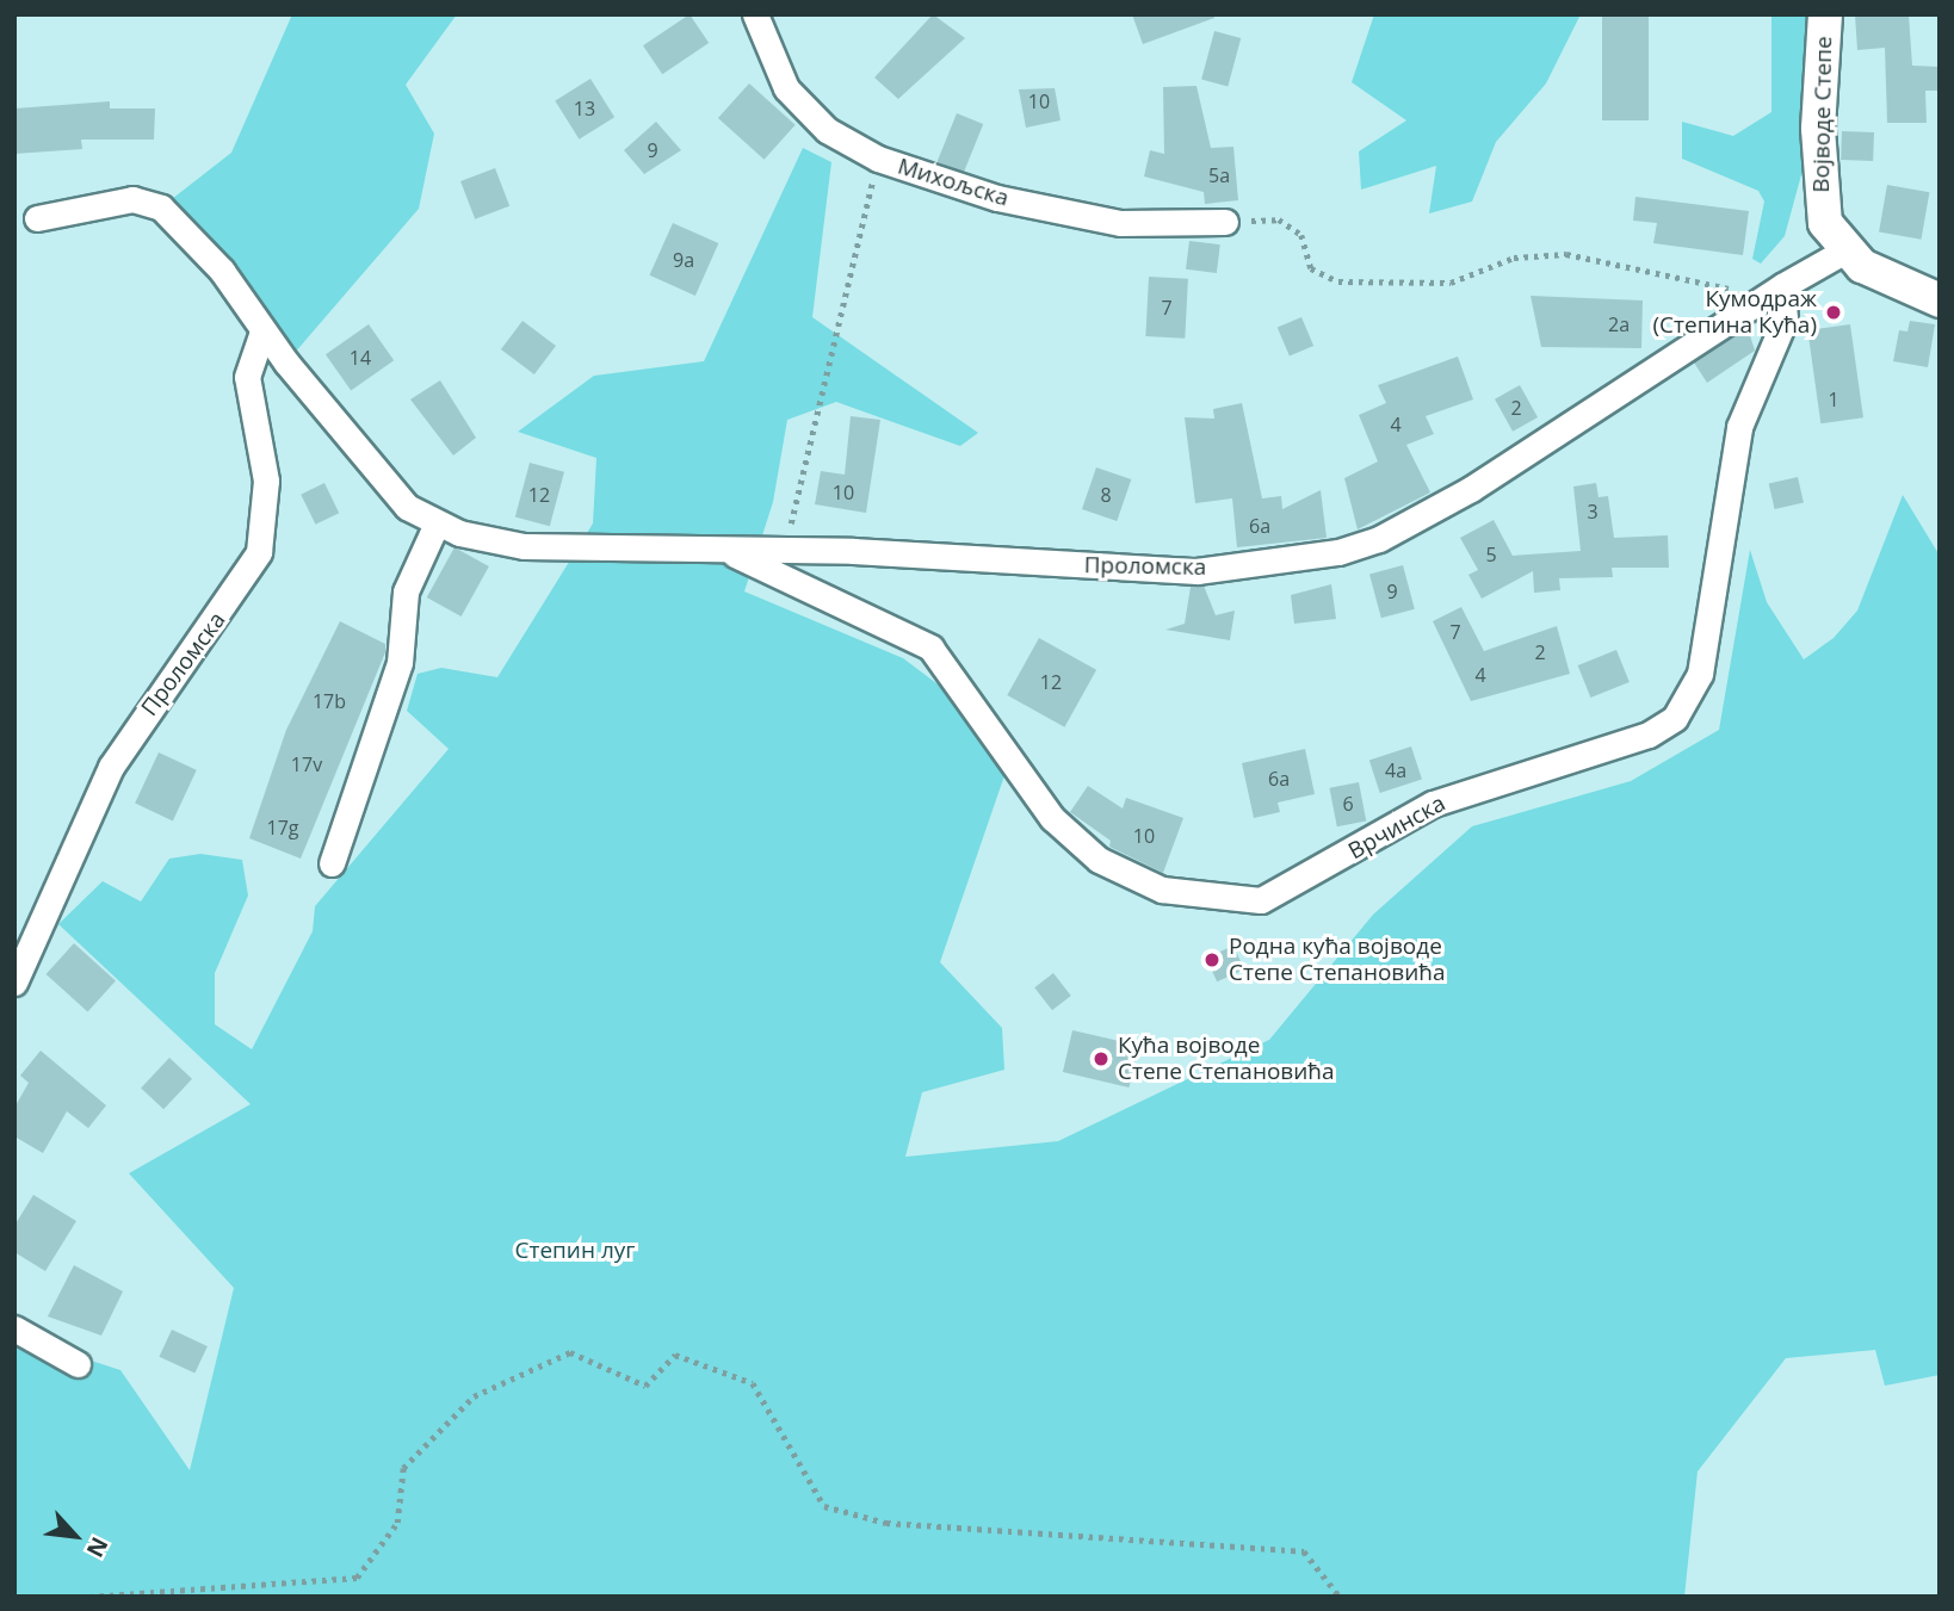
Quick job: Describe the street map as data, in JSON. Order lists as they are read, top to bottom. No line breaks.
{"streets":{"street":["Војводе Степе","Михољска","Проломска","Врчинска"]},"crossings":[["Проломска","Врчинска"]],"parks":["Степин луг"],"places":["Кумодраж (Степина Кућа)","Родна кућа војводе Степе Степановића","Кућа војводе Степе Степановића"],"house_numbers":["10","13","9","5a","9a","7","2a","14","1","2","4","10","12","8","3","6a","5","9","7","2","4","12","17b","17v","4a","6a","6","17g","10"],"north":"bottom right"}
